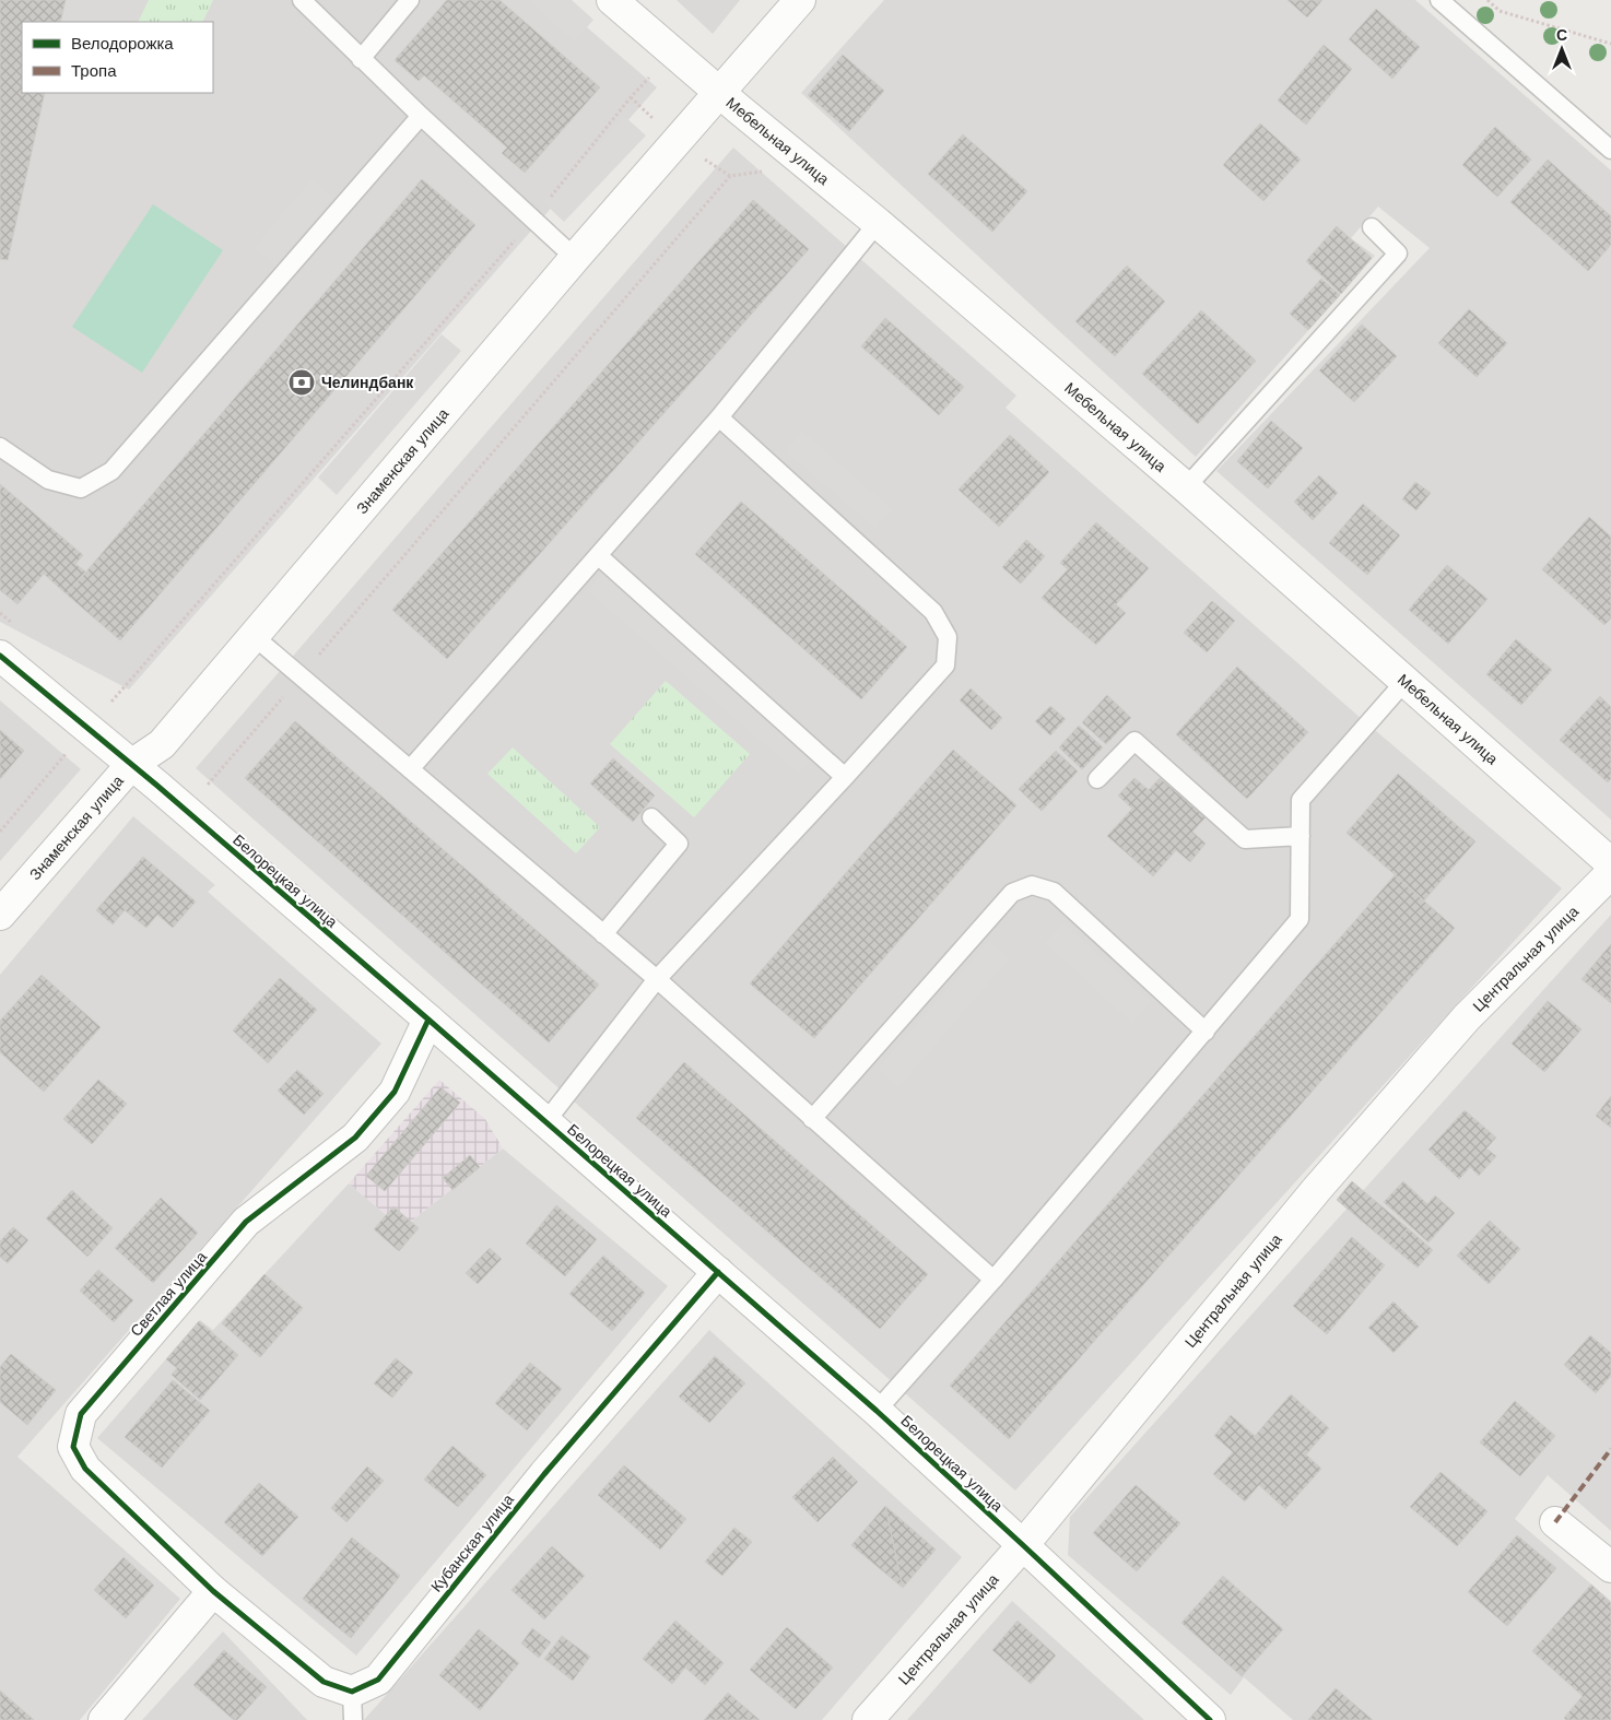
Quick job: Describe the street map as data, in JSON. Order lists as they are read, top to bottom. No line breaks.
{"streets":{"street":["Мебельная улица","Знаменская улица","Белорецкая улица","Центральная улица","Светлая улица","Кубанская улица"]},"crossings":[["Мебельная улица","Знаменская улица"],["Знаменская улица","Белорецкая улица"],["Белорецкая улица","Центральная улица"],["Белорецкая улица","Светлая улица"],["Белорецкая улица","Кубанская улица"],["Светлая улица","Кубанская улица"]],"places":{"bank":["Челиндбанк"]},"legend":["Велодорожка","Тропа"],"north":"top"}
